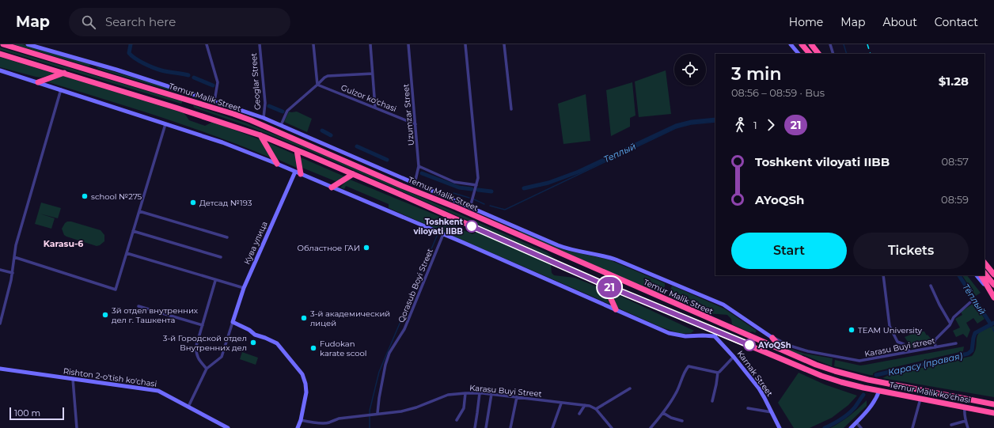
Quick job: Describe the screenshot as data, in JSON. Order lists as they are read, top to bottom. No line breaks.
{"streets":{"highway":["Temur Malik Street","Temur Malik ko'chasi"],"street":["Geoglar Street","Gulzor ko'chasi","Uzumzar Street","Кува улица","Qorasub Boyi Street","Karasu Buyi street","Karnak Street","Rishton 2-o'tish ko'chasi","Karasu Buyi Street"]},"crossings":[["Temur Malik Street","Karnak Street"],["Temur Malik Street","Temur Malik ko'chasi"],["Gulzor ko'chasi","Uzumzar Street"],["Qorasub Boyi Street","Karasu Buyi Street"]],"districts":["Karasu-6"],"water":["Теплый","Тёплый","Карасу (правая)"],"places":["school №275","Детсад №193","Toshkent viloyati IIBB","Областное ГАИ","3й отдел внутренних дел г. Ташкента","3-й академический лицей","TEAM University","3-й Городской отдел Внутренних дел","AYoQSh","Fudokan karate scool"],"lines":["bus line 21"],"scale_bar":"100 m","page":{"header":"Map","search":"Search here","nav":["Home","Map","About","Contact"],"on_map":"21","heading":["3 min","08:56 – 08:59 · Bus","$1.28"],"legs":["1","21"],"list":[{"name":"Toshkent viloyati IIBB","value":"08:57"},{"name":"AYoQSh","value":"08:59"}],"buttons":["Start","Tickets"],"scale":"100 m"}}
